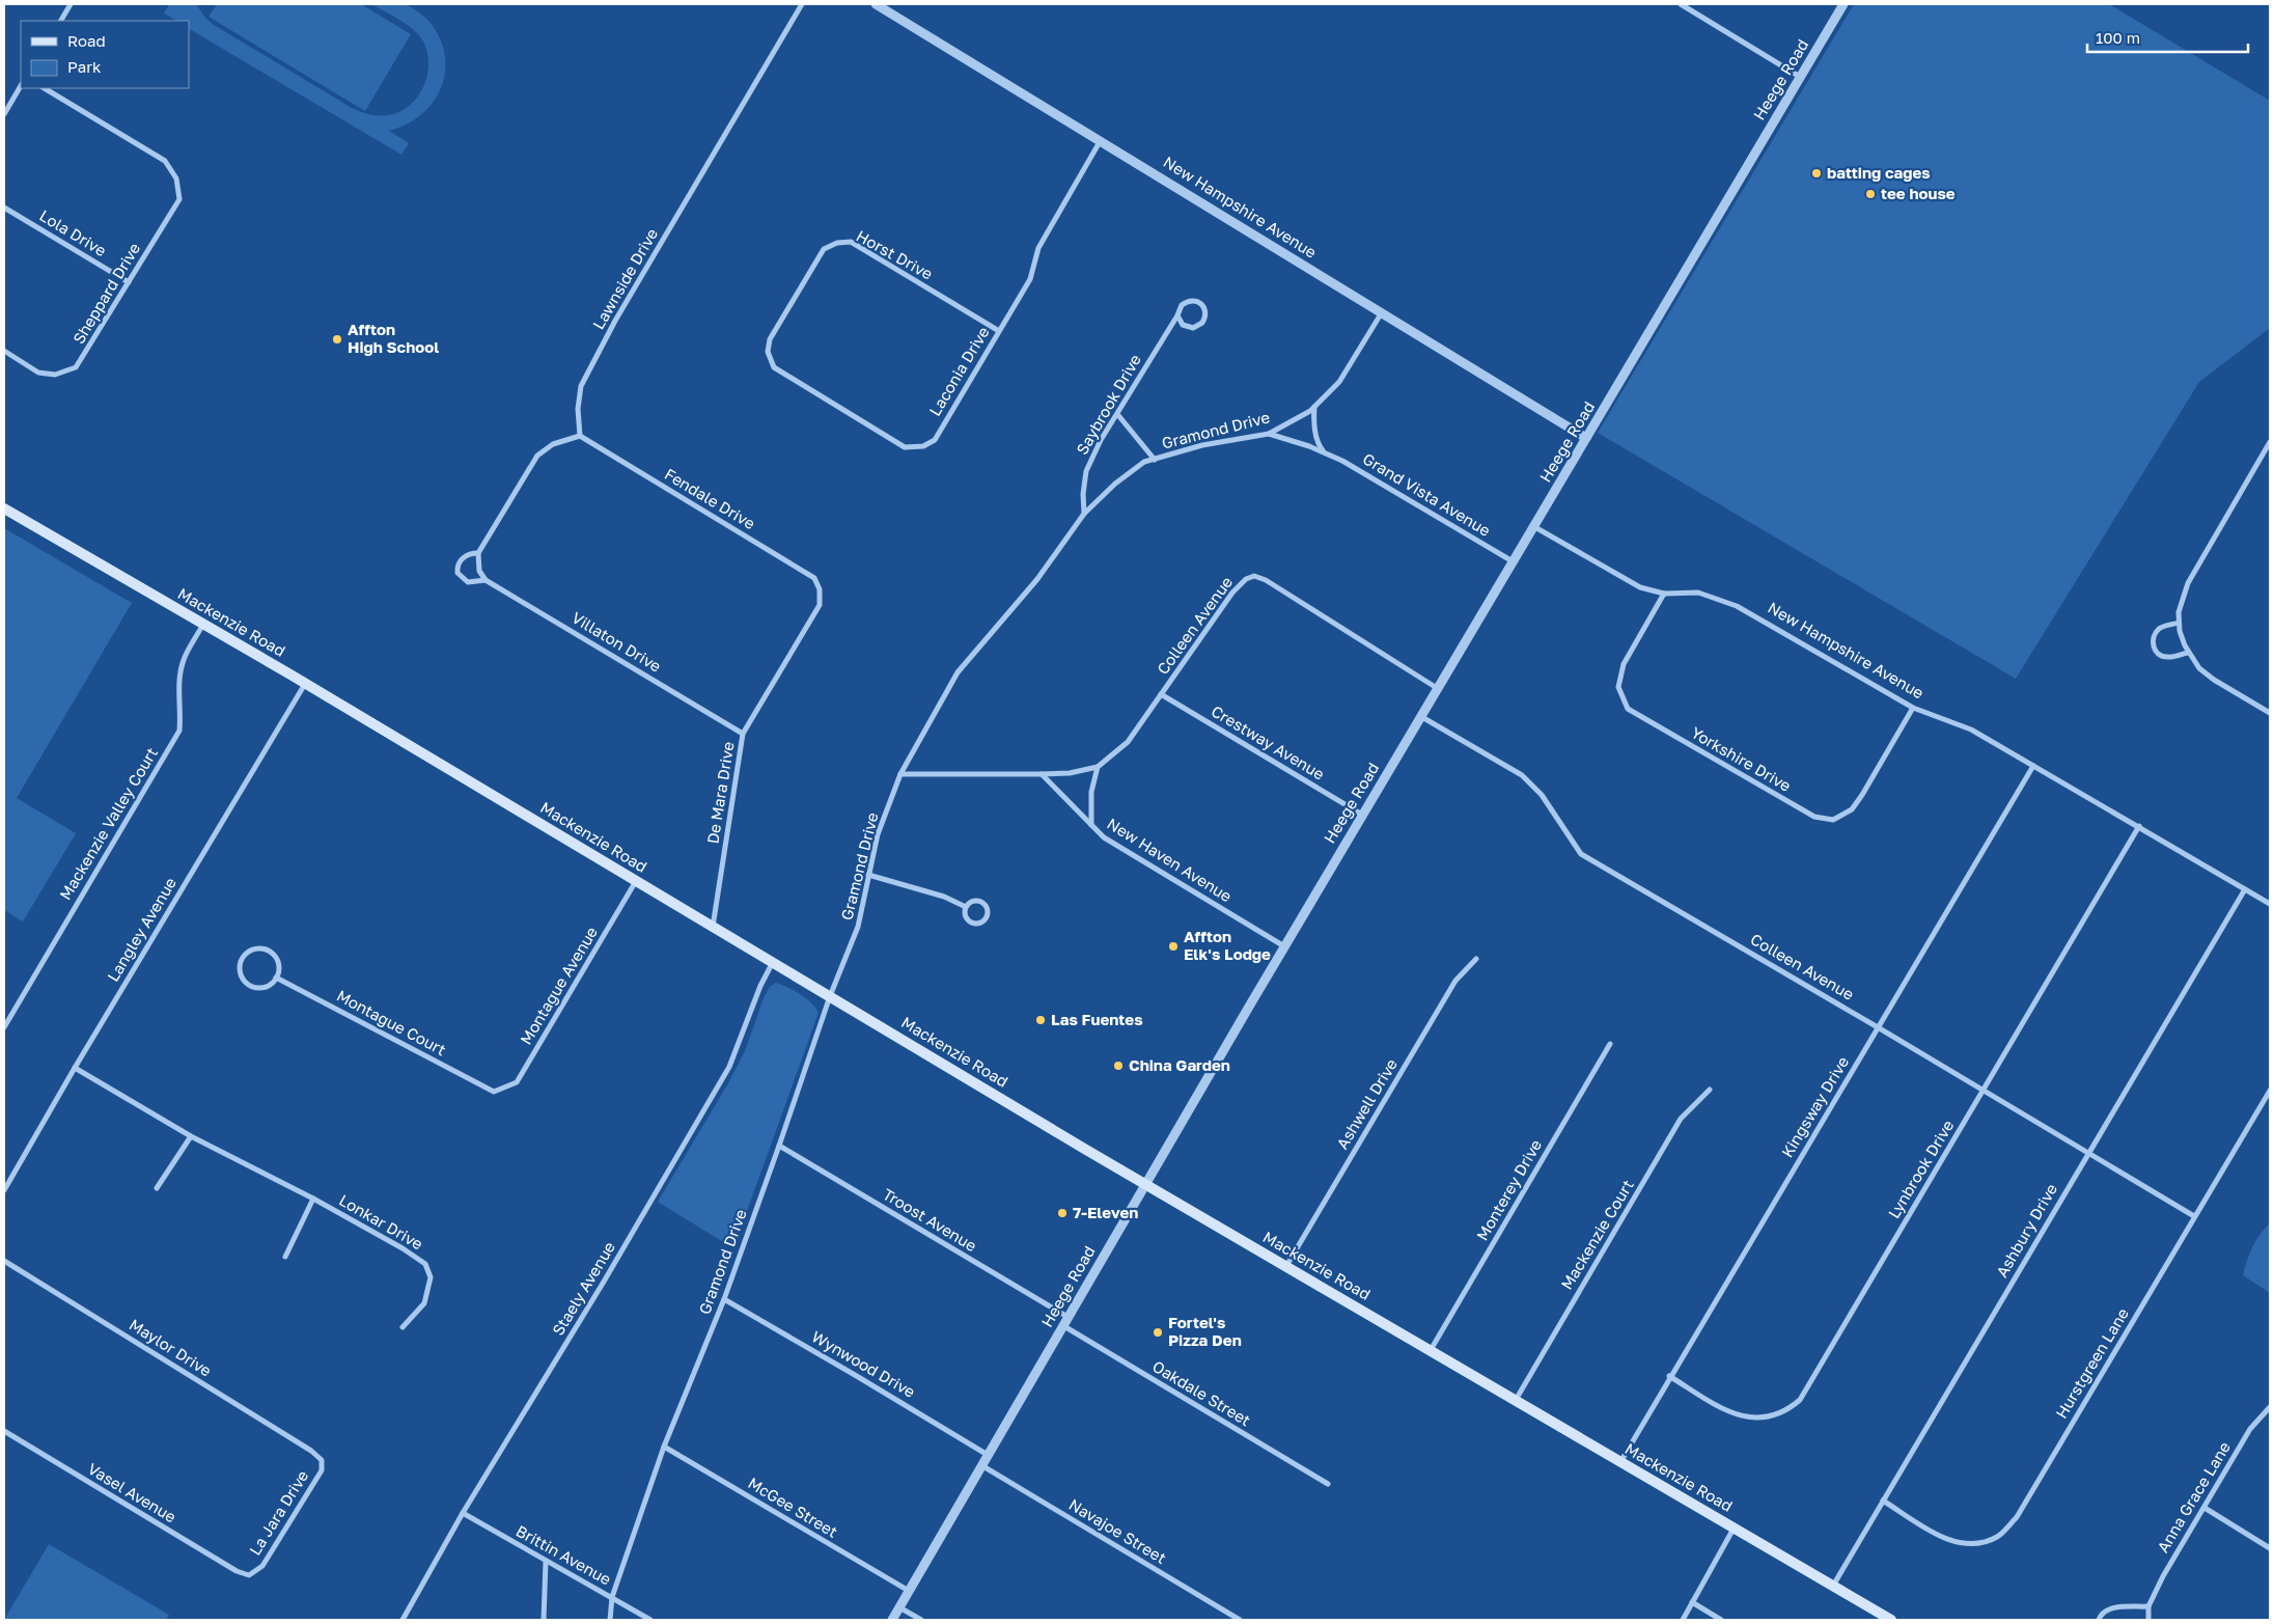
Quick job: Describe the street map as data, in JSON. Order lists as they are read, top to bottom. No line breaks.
{"streets":{"main road":["Mackenzie Road"],"street":["Heege Road","New Hampshire Avenue","Lola Drive","Horst Drive","Lawnside Drive","Sheppard Drive","Laconia Drive","Saybrook Drive","Gramond Drive","Grand Vista Avenue","Fendale Drive","Colleen Avenue","Villaton Drive","Crestway Avenue","Yorkshire Drive","De Mara Drive","Mackenzie Valley Court","New Haven Avenue","Langley Avenue","Montague Avenue","Montague Court","Ashwell Drive","Kingsway Drive","Lynbrook Drive","Monterey Drive","Troost Avenue","Lonkar Drive","Ashbury Drive","Mackenzie Court","Staely Avenue","Maylor Drive","Hurstgreen Lane","Wynwood Drive","Oakdale Street","Vasel Avenue","Anna Grace Lane","McGee Street","La Jara Drive","Navajoe Street","Brittin Avenue"]},"crossings":[["Heege Road","New Hampshire Avenue"],["Heege Road","Grand Vista Avenue"],["Heege Road","Mackenzie Road"],["Heege Road","Colleen Avenue"],["Heege Road","Crestway Avenue"],["Heege Road","New Haven Avenue"],["Heege Road","Troost Avenue"],["Heege Road","Wynwood Drive"],["Heege Road","Oakdale Street"],["Heege Road","McGee Street"],["Heege Road","Navajoe Street"],["New Hampshire Avenue","Laconia Drive"],["New Hampshire Avenue","Gramond Drive"],["New Hampshire Avenue","Yorkshire Drive"],["New Hampshire Avenue","Kingsway Drive"],["New Hampshire Avenue","Lynbrook Drive"],["New Hampshire Avenue","Ashbury Drive"],["Lola Drive","Sheppard Drive"],["Horst Drive","Laconia Drive"],["Lawnside Drive","Fendale Drive"],["Saybrook Drive","Gramond Drive"],["Gramond Drive","Grand Vista Avenue"],["Gramond Drive","Mackenzie Road"],["Gramond Drive","Troost Avenue"],["Gramond Drive","Wynwood Drive"],["Gramond Drive","McGee Street"],["Gramond Drive","Brittin Avenue"],["Fendale Drive","De Mara Drive"],["Mackenzie Road","De Mara Drive"],["Mackenzie Road","Mackenzie Valley Court"],["Mackenzie Road","Langley Avenue"],["Mackenzie Road","Montague Avenue"],["Mackenzie Road","Ashwell Drive"],["Mackenzie Road","Kingsway Drive"],["Mackenzie Road","Monterey Drive"],["Mackenzie Road","Ashbury Drive"],["Mackenzie Road","Mackenzie Court"],["Mackenzie Road","Staely Avenue"],["Colleen Avenue","Crestway Avenue"],["Colleen Avenue","New Haven Avenue"],["Colleen Avenue","Kingsway Drive"],["Colleen Avenue","Lynbrook Drive"],["Colleen Avenue","Ashbury Drive"],["Colleen Avenue","Hurstgreen Lane"],["Villaton Drive","De Mara Drive"],["Langley Avenue","Lonkar Drive"],["Montague Avenue","Montague Court"],["Kingsway Drive","Lynbrook Drive"],["Troost Avenue","Oakdale Street"],["Ashbury Drive","Hurstgreen Lane"],["Staely Avenue","Brittin Avenue"],["Maylor Drive","La Jara Drive"],["Vasel Avenue","La Jara Drive"]],"places":["batting cages","tee house","Affton High School","Affton Elk's Lodge","Las Fuentes","China Garden","7-Eleven","Fortel's Pizza Den"],"legend":["Road","Park"],"scale_bar":"100 m"}
